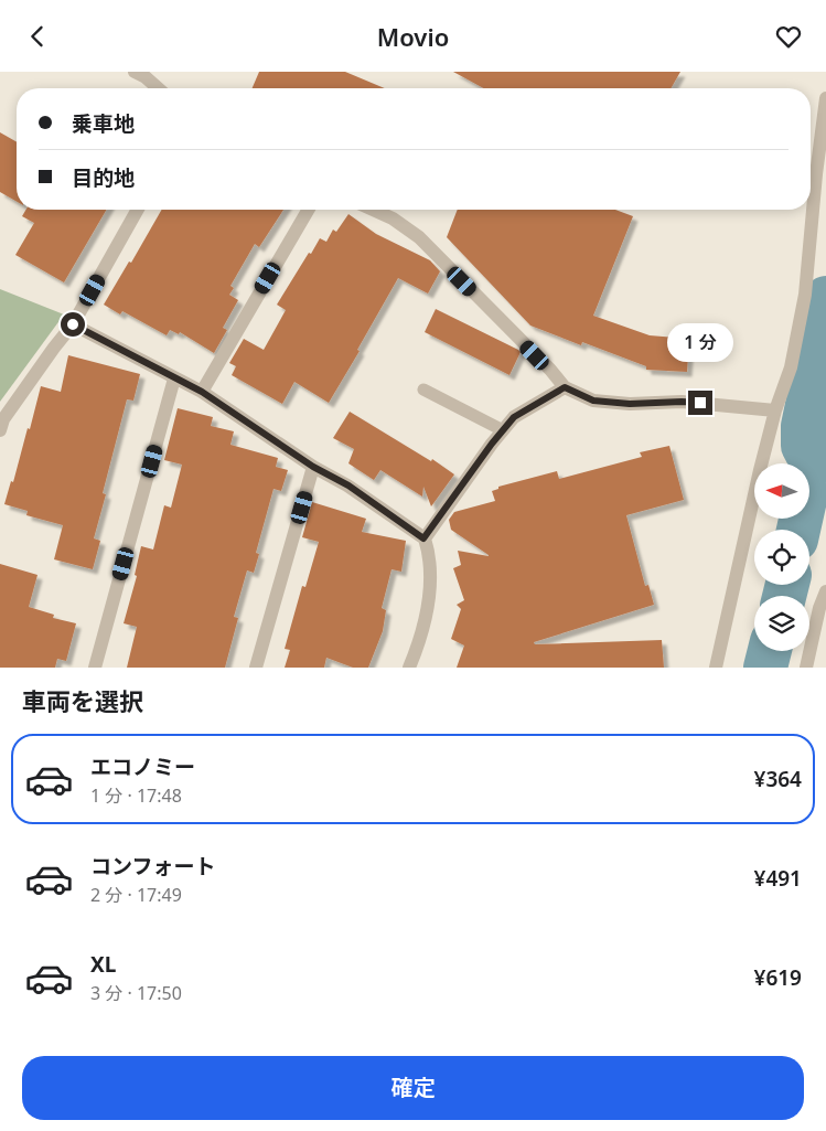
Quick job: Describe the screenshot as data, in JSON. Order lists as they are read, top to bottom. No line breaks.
{"north":"left","page":{"header":"Movio","banner":["乗車地","目的地"],"bubble":"1 分","heading":"車両を選択","list":[{"name":"エコノミー","note":"1 分 · 17:48","value":"¥364"},{"name":"コンフォート","note":"2 分 · 17:49","value":"¥491"},{"name":"XL","note":"3 分 · 17:50","value":"¥619"}],"buttons":"確定"}}
